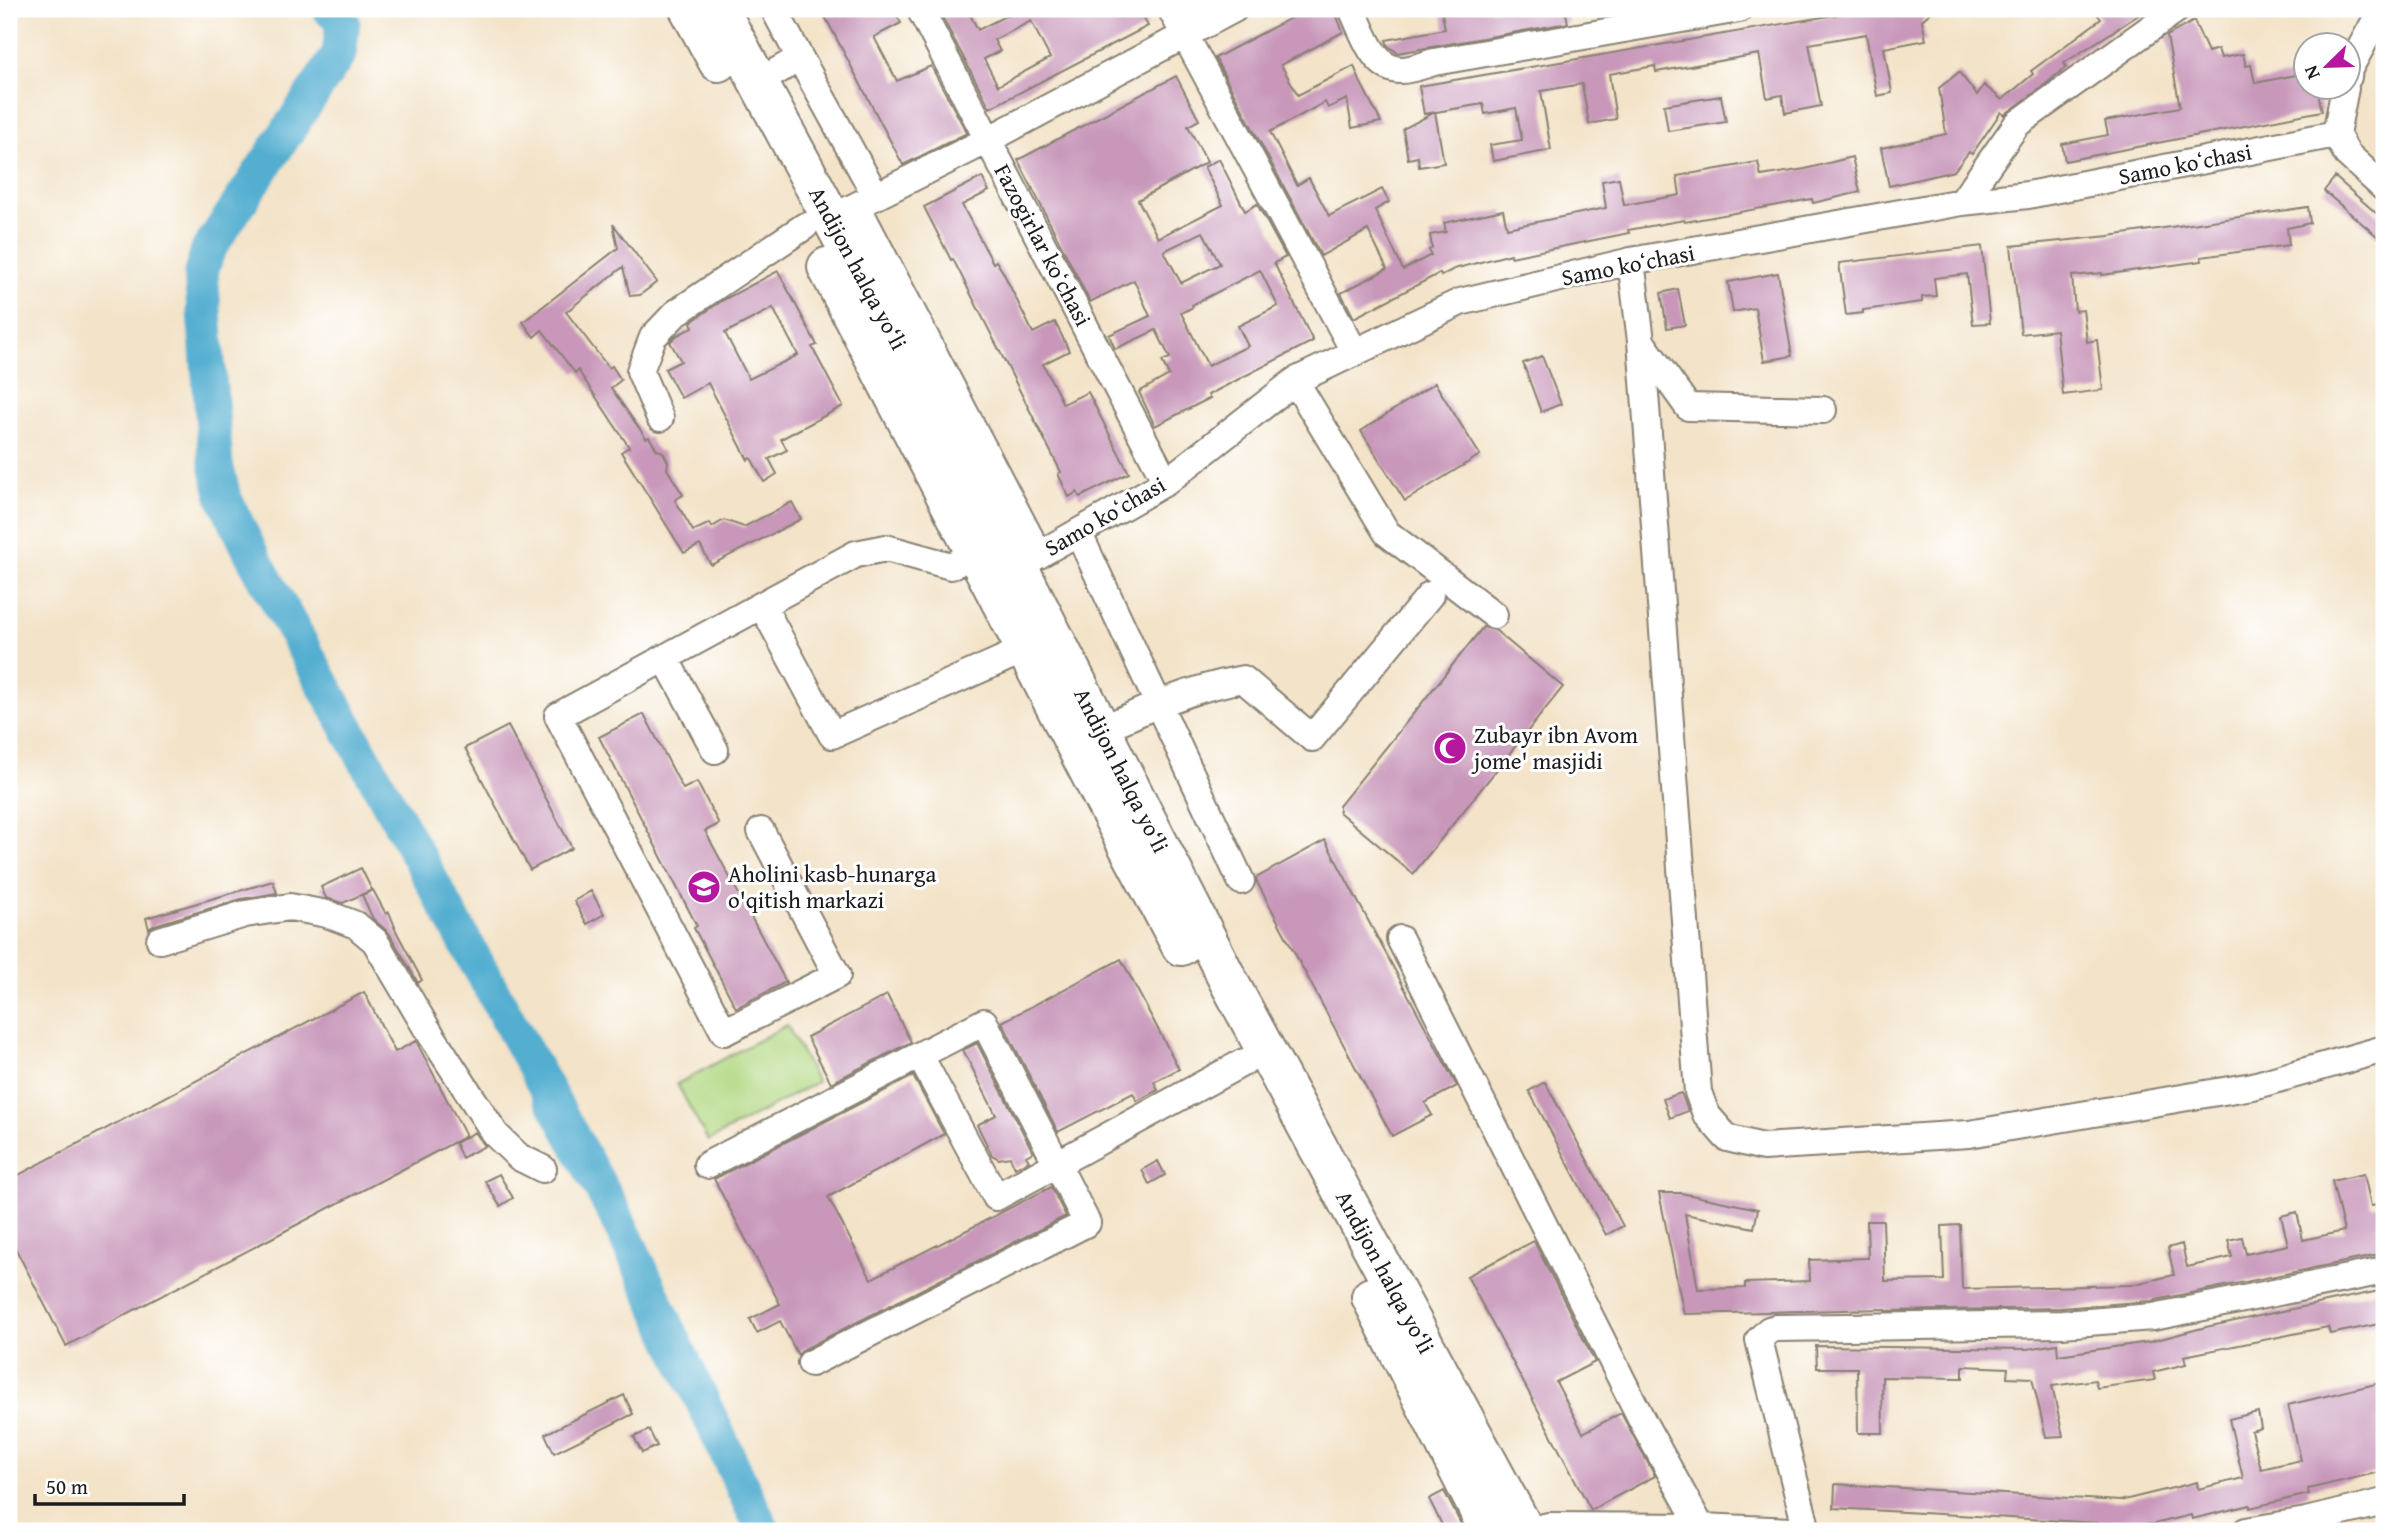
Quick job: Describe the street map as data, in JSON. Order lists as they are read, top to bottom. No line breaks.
{"streets":{"highway":["Andijon halqa yo‘li"],"street":["Samo koʻchasi","Fazogirlar koʻchasi"]},"crossings":[["Samo koʻchasi","Fazogirlar koʻchasi"],["Samo koʻchasi","Andijon halqa yo‘li"]],"places":{"mosque":["Zubayr ibn Avom jome' masjidi"],"school or university":["Aholini kasb-hunarga o'qitish markazi"]},"scale_bar":"50 m","north":"bottom left"}
